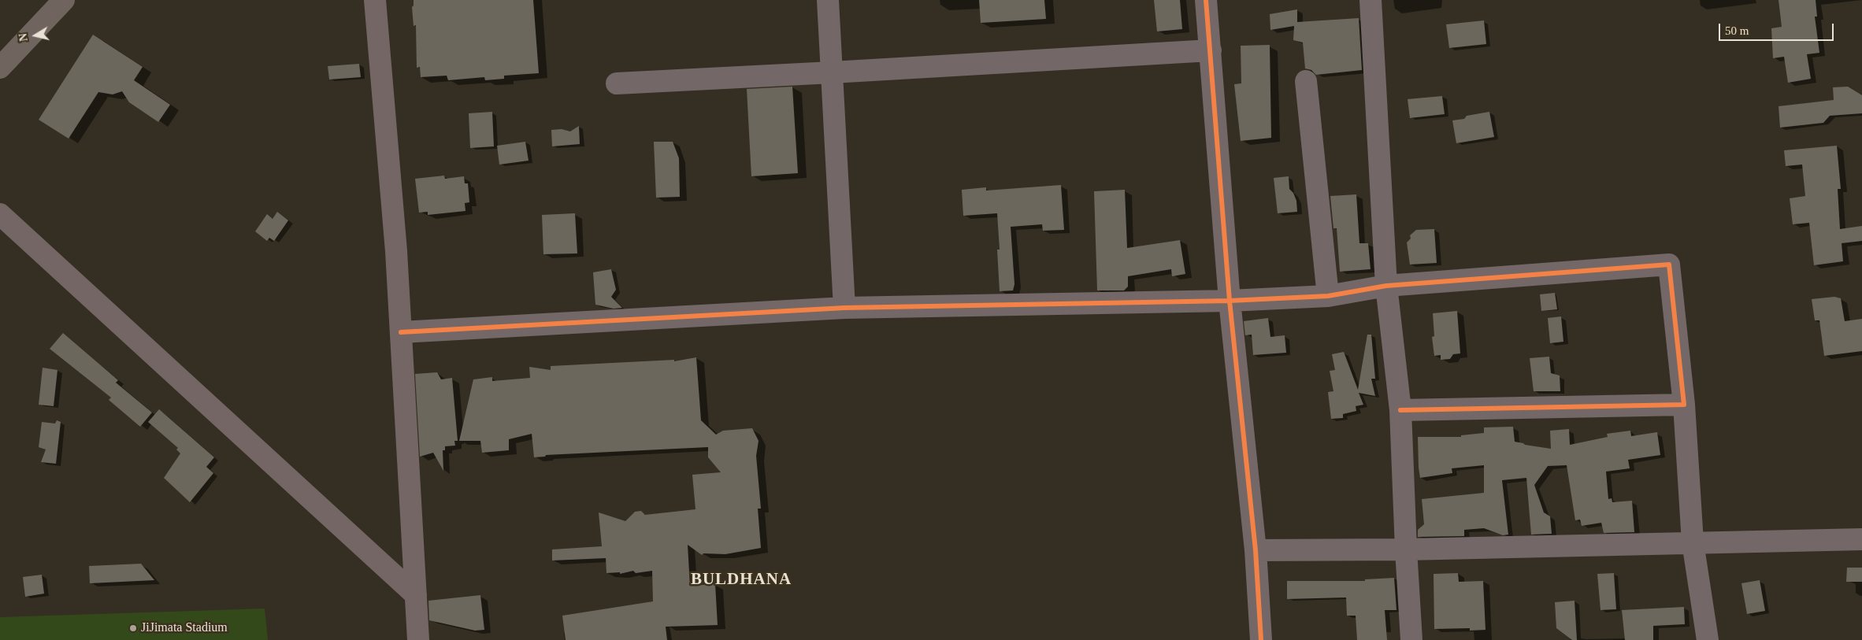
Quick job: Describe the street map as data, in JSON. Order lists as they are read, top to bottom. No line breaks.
{"districts":["BULDHANA"],"places":["JiJimata Stadium"],"scale_bar":"50 m","north":"left"}
